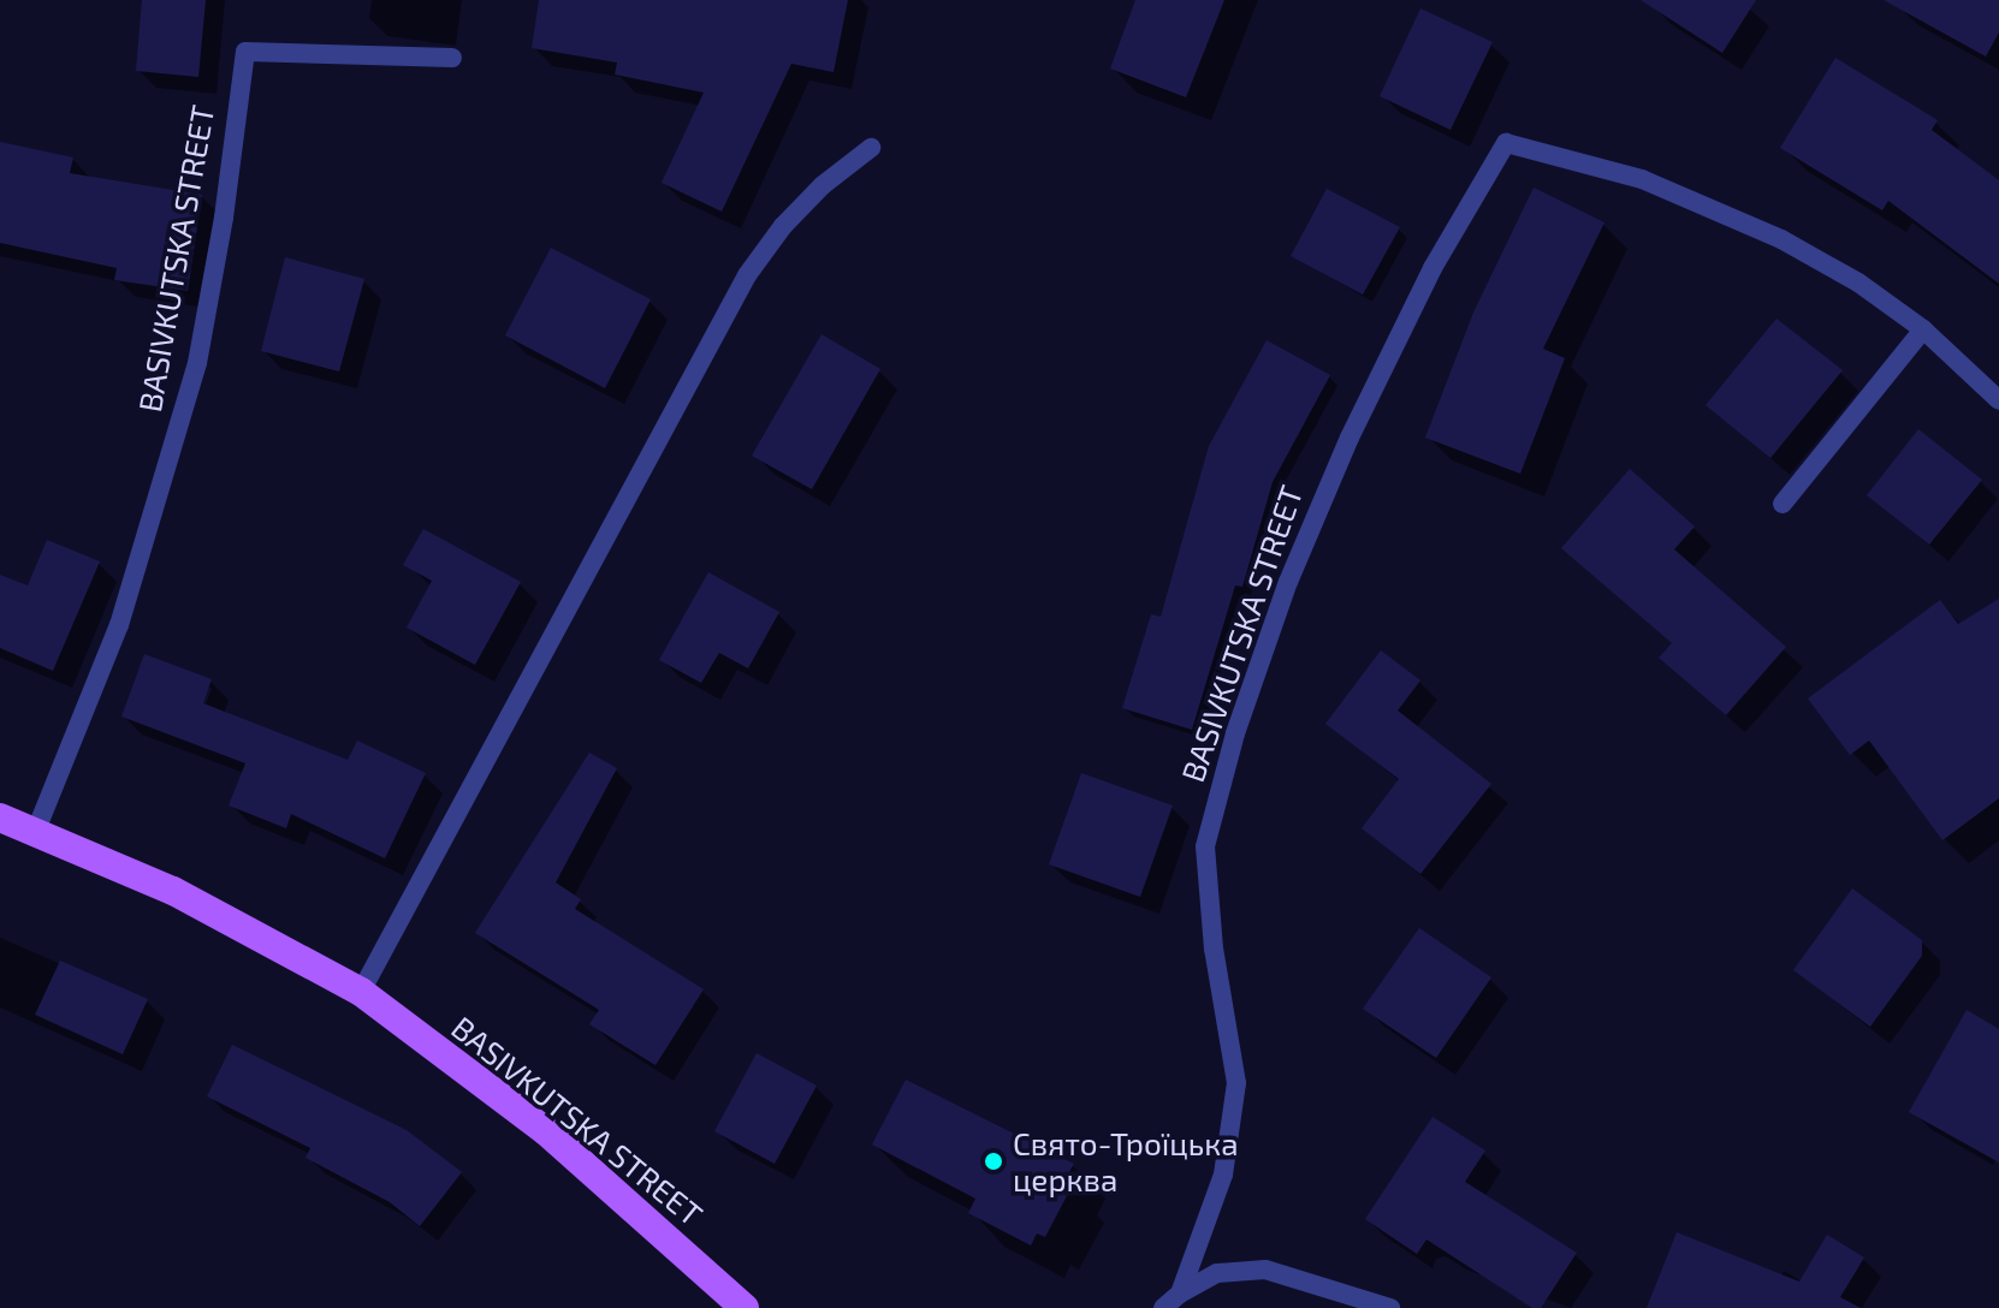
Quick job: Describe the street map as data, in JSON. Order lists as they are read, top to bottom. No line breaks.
{"streets":{"main road":["BASIVKUTSKA STREET"]},"places":["Свято-Троїцька церква"]}
